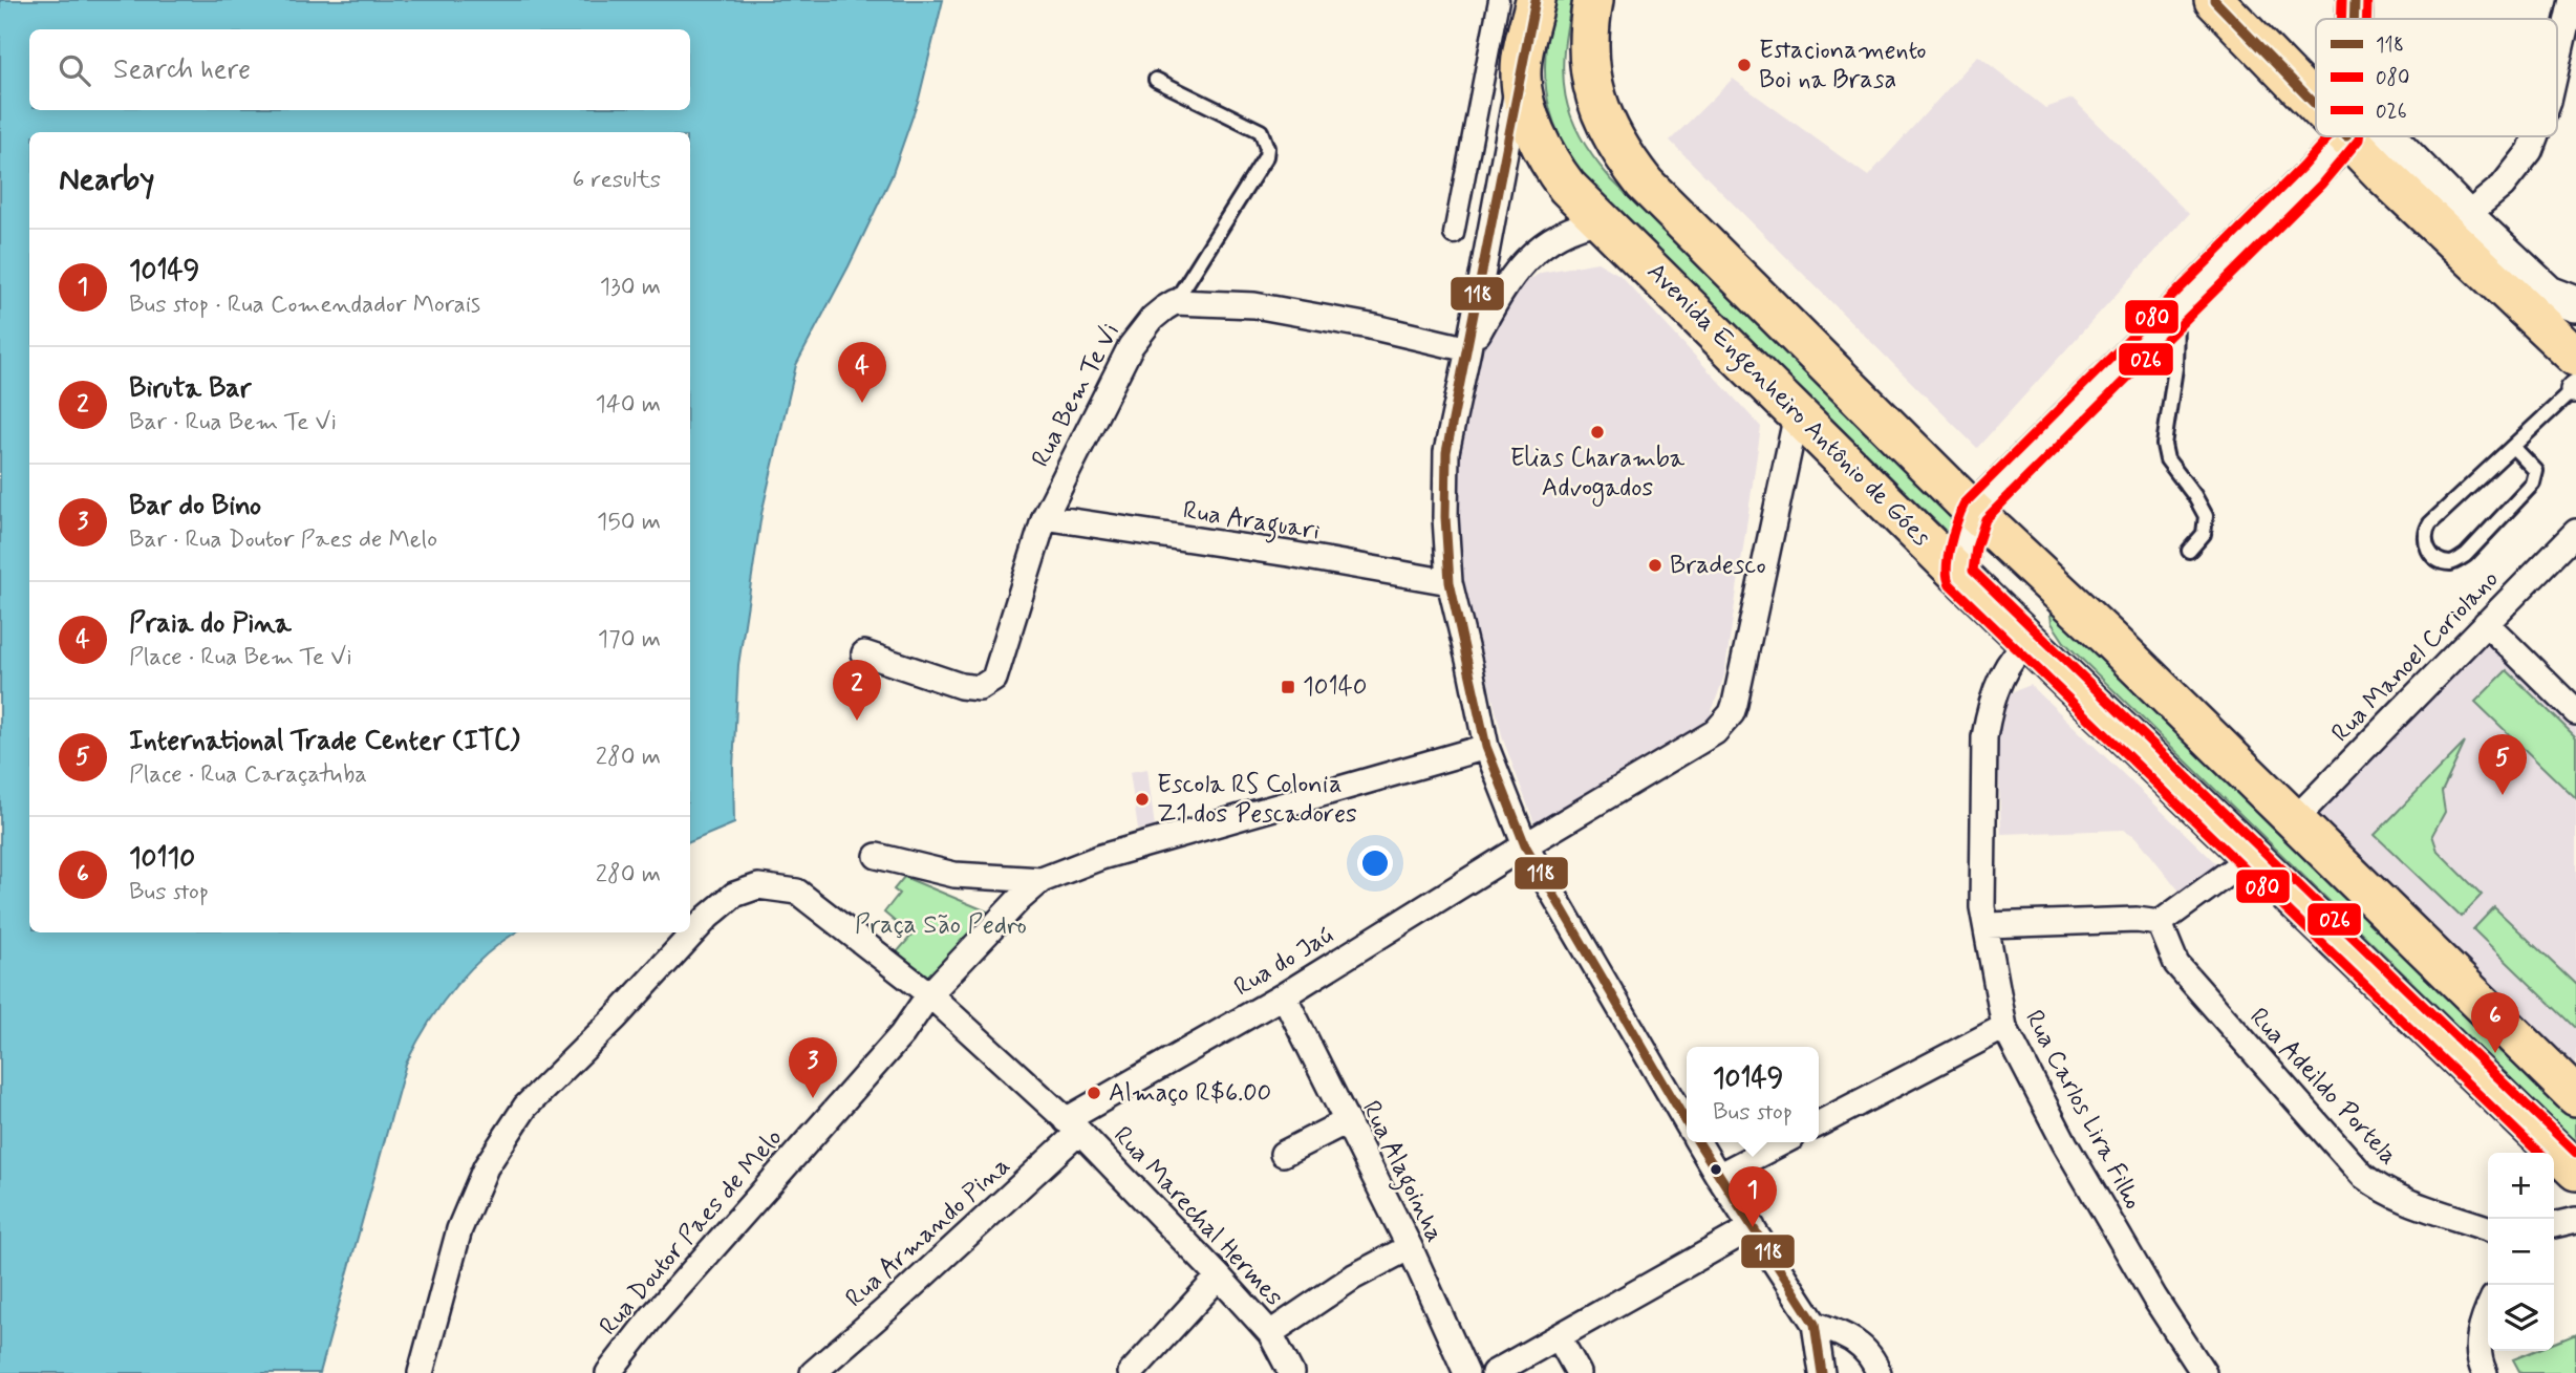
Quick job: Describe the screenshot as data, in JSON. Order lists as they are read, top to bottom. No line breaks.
{"streets":{"main road":["Avenida Engenheiro Antônio de Góes"],"street":["Rua Bem Te Vi","Rua Araguari","Rua Manoel Coriolano","Rua do Jaú","Rua Adeildo Portela","Rua Carlos Lira Filho","Rua Alagoinha","Rua Marechal Hermes","Rua Doutor Paes de Melo","Rua Armando Pina"]},"crossings":[["Rua Bem Te Vi","Rua Araguari"],["Avenida Engenheiro Antônio de Góes","Rua do Jaú"],["Avenida Engenheiro Antônio de Góes","Rua Carlos Lira Filho"],["Rua do Jaú","Rua Alagoinha"],["Rua do Jaú","Rua Marechal Hermes"],["Rua do Jaú","Rua Armando Pina"],["Rua Marechal Hermes","Rua Doutor Paes de Melo"],["Rua Marechal Hermes","Rua Armando Pina"]],"parks":["Praça São Pedro"],"places":{"other":["Estacionamento Boi na Brasa","Elias Charamba Advogados","Bradesco","Escola RS Colonia Z1 dos Pescadores","Almaço R$6.00"],"transit":["10140"]},"lines":["transit line 118","transit line 080","transit line 026"],"legend":["118","080","026"],"page":{"search":"Search here","heading":["Nearby","6 results"],"list":[{"mark":"1","name":"10149","note":"Bus stop · Rua Comendador Morais","value":"130 m"},{"mark":"2","name":"Biruta Bar","note":"Bar · Rua Bem Te Vi","value":"140 m"},{"mark":"3","name":"Bar do Bino","note":"Bar · Rua Doutor Paes de Melo","value":"150 m"},{"mark":"4","name":"Praia do Pina","note":"Place · Rua Bem Te Vi","value":"170 m"},{"mark":"5","name":"International Trade Center (ITC)","note":"Place · Rua Caraçatuba","value":"280 m"},{"mark":"6","name":"10110","note":"Bus stop","value":"280 m"}],"pins":["4","2","5","6","3","1"],"popup":["10149","Bus stop"],"map_buttons":["+","−"]}}
